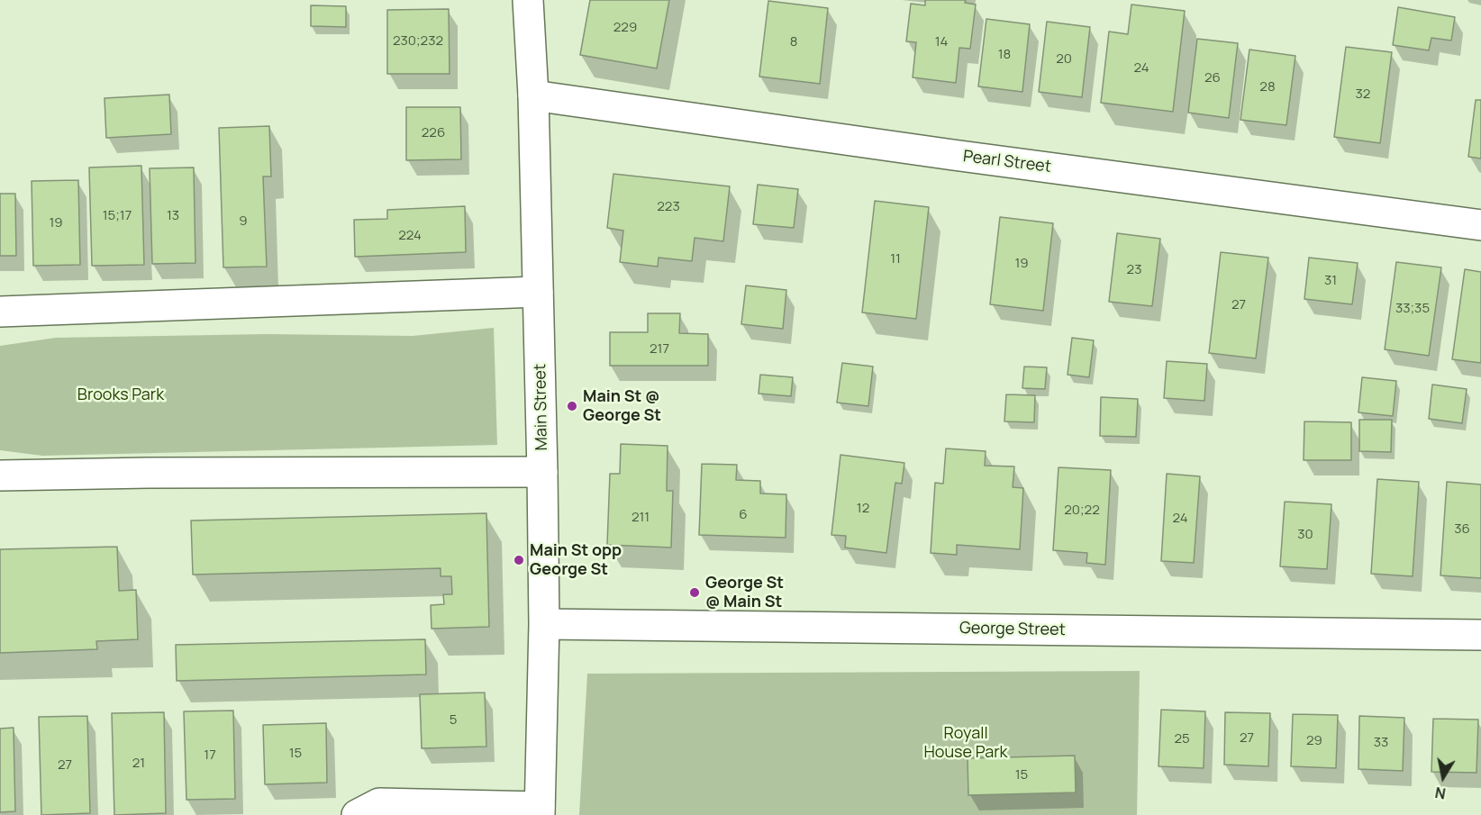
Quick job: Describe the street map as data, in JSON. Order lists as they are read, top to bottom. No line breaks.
{"streets":{"street":["Pearl Street","Main Street","George Street"]},"crossings":[["Pearl Street","Main Street"],["Main Street","George Street"]],"parks":["Brooks Park","Royall House Park"],"places":["Main St @ George St","Main St opp George St","George St @ Main St"],"house_numbers":["229","230;232","8","14","18","20","24","26","28","32","226","223","15;17","13","9","19","224","11","19","23","31","27","33;35","217","12","20;22","6","211","24","36","30","5","27","25","29","33","15","17","21","27","15"],"north":"bottom"}
